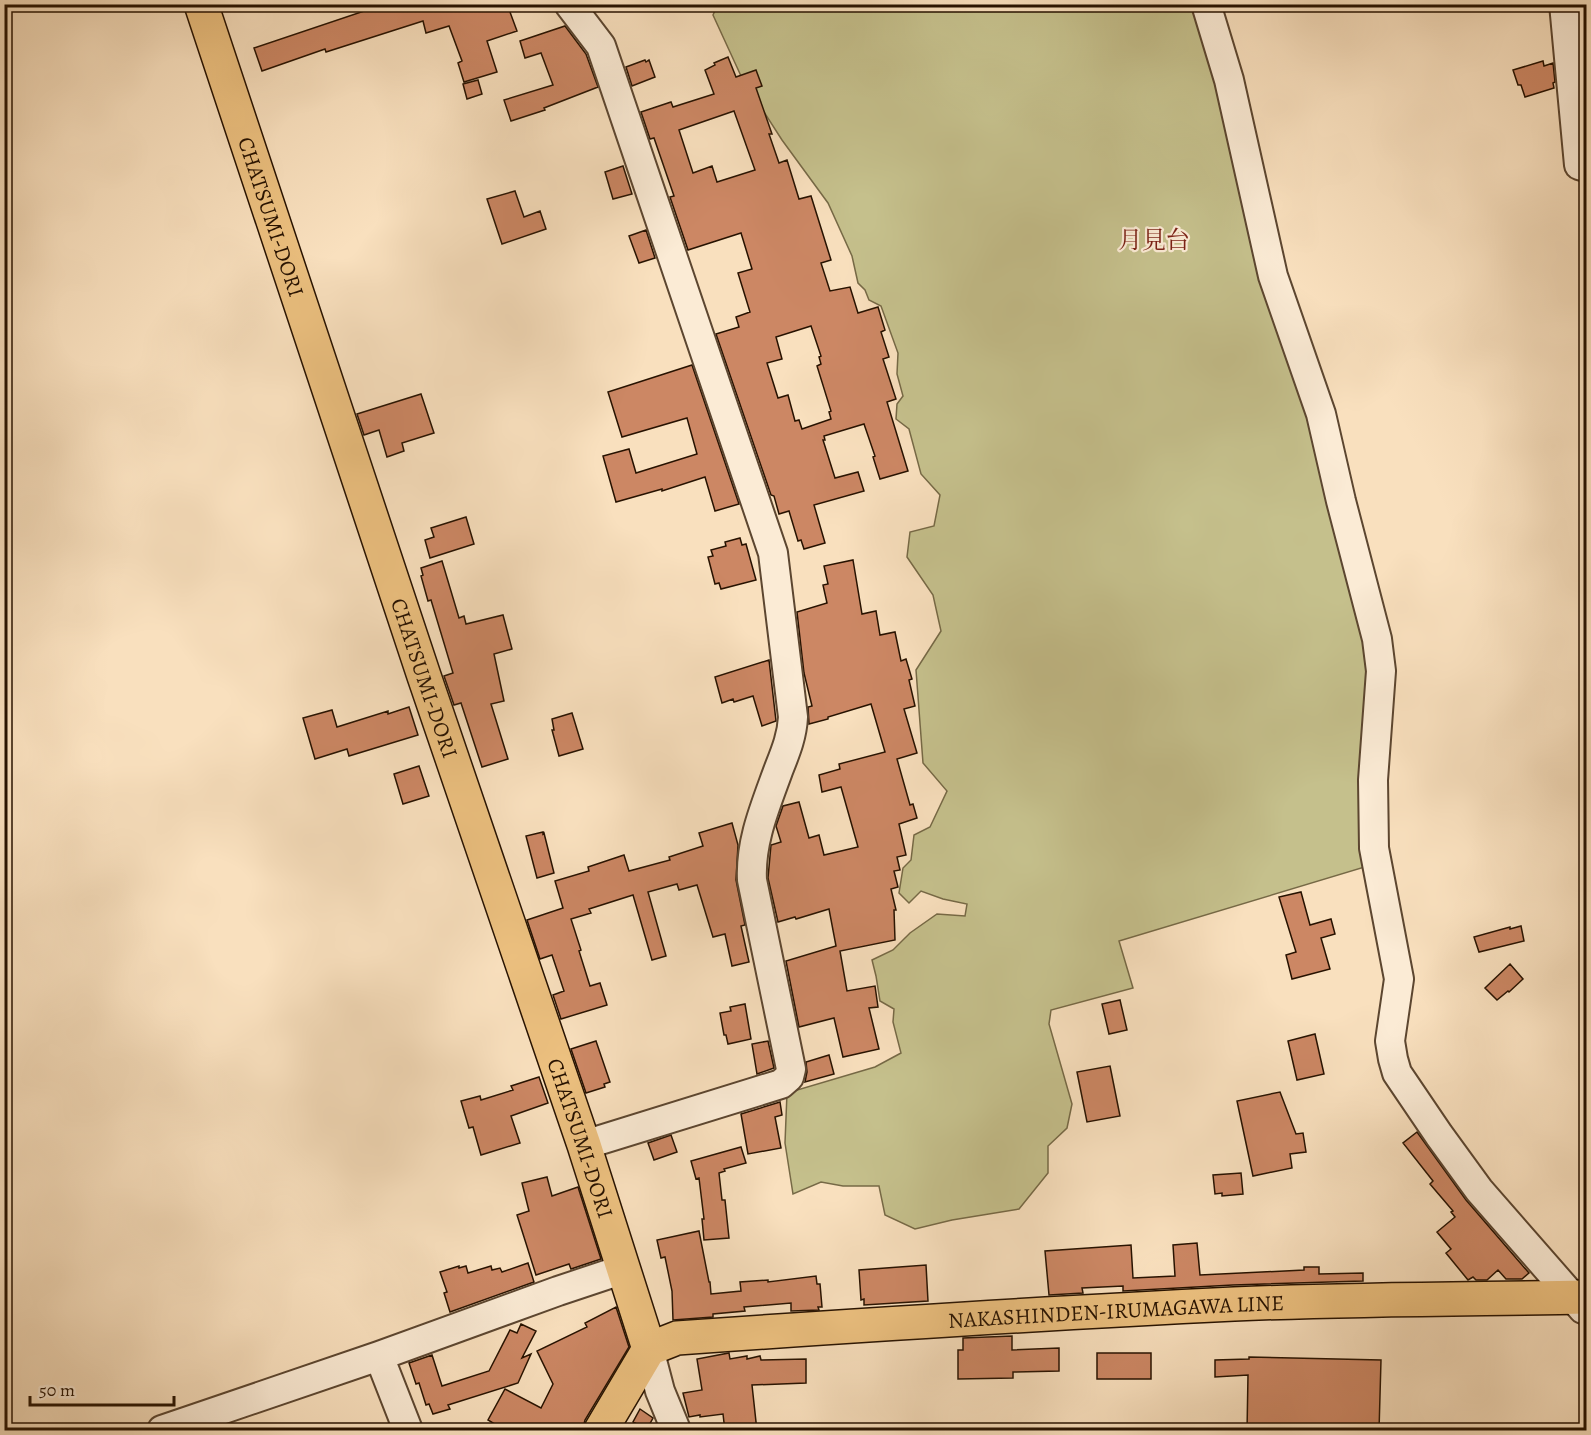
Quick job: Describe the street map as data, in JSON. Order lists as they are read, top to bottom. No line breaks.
{"streets":{"main road":["CHATSUMI-DORI","NAKASHINDEN-IRUMAGAWA LINE"]},"crossings":[["CHATSUMI-DORI","NAKASHINDEN-IRUMAGAWA LINE"]],"districts":["月見台"],"scale_bar":"50 m"}
